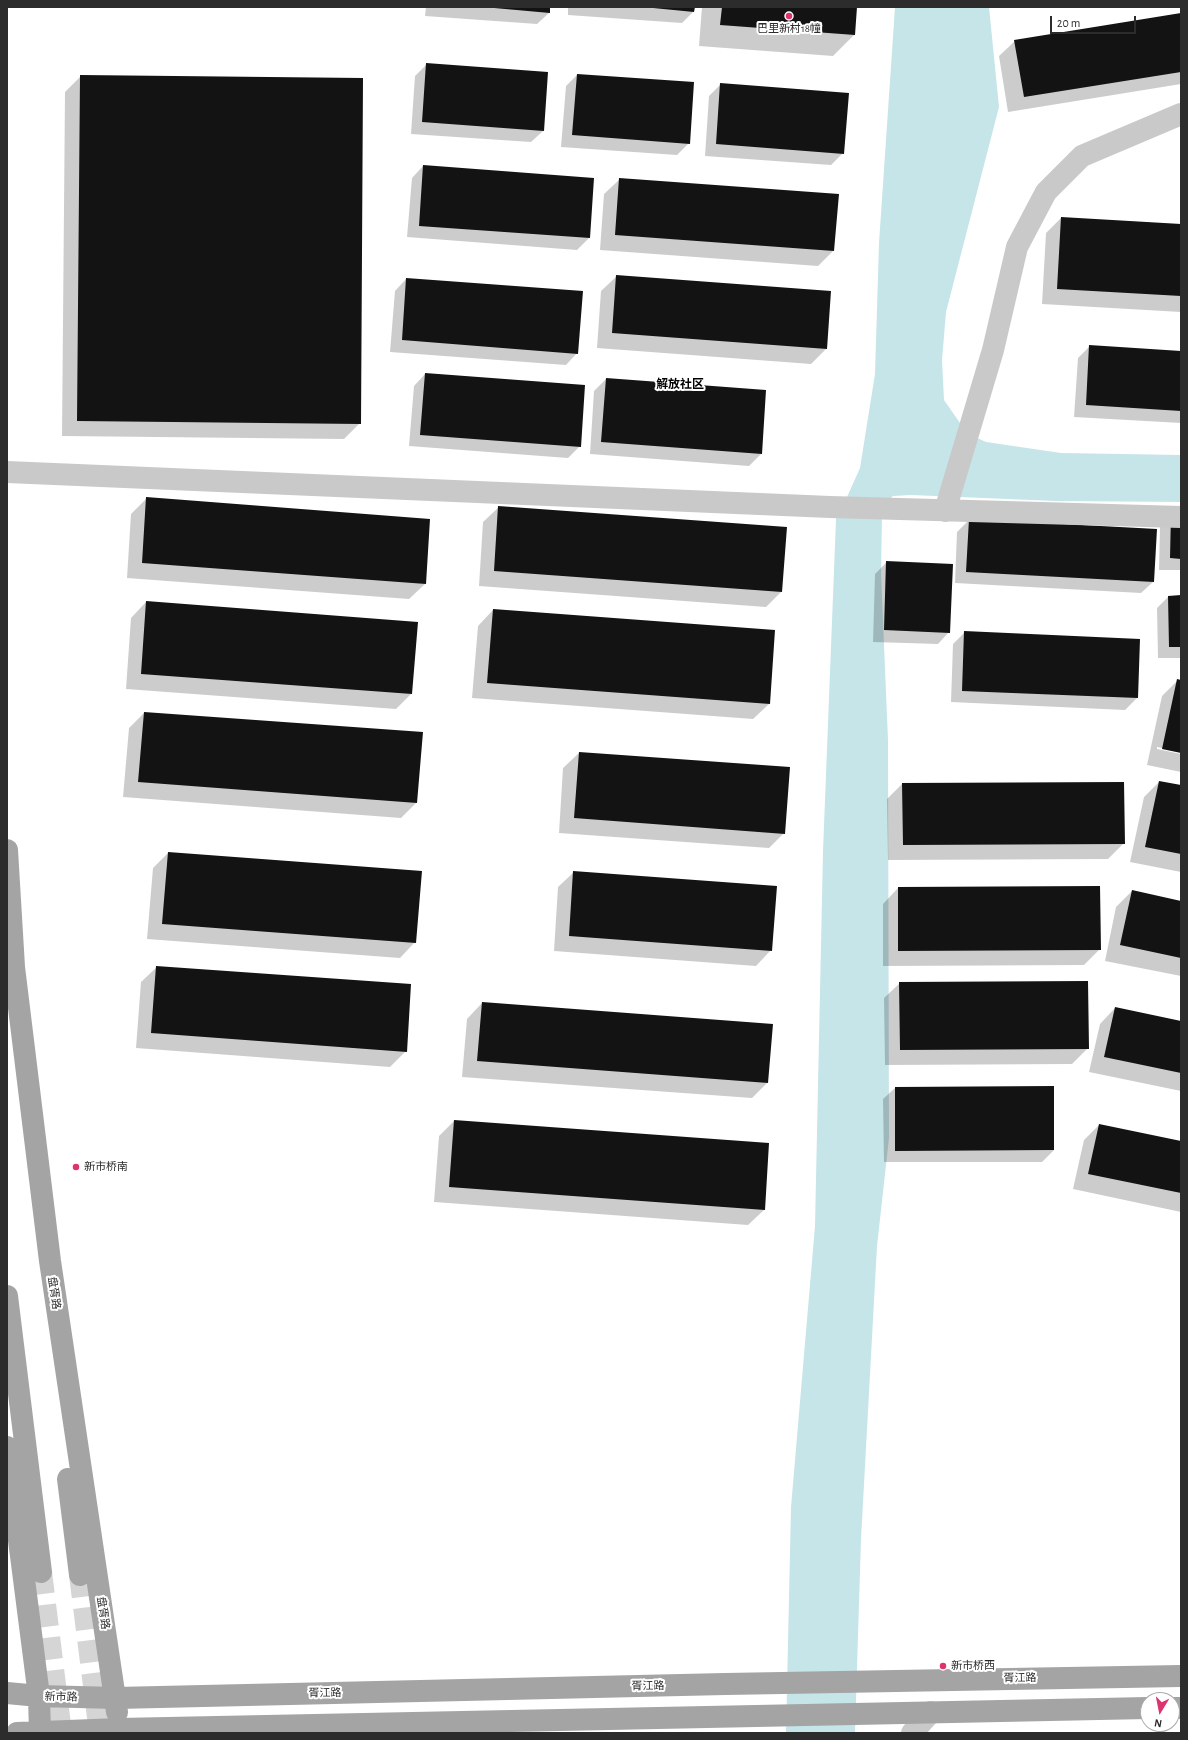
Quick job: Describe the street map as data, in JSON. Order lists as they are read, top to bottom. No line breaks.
{"streets":{"main road":["盘胥路","胥江路","新市路"]},"crossings":[["盘胥路","胥江路"],["盘胥路","新市路"],["胥江路","新市路"]],"districts":["解放社区"],"places":["巴里新村18幢","新市桥南","新市桥西"],"scale_bar":"20 m","north":"bottom"}
